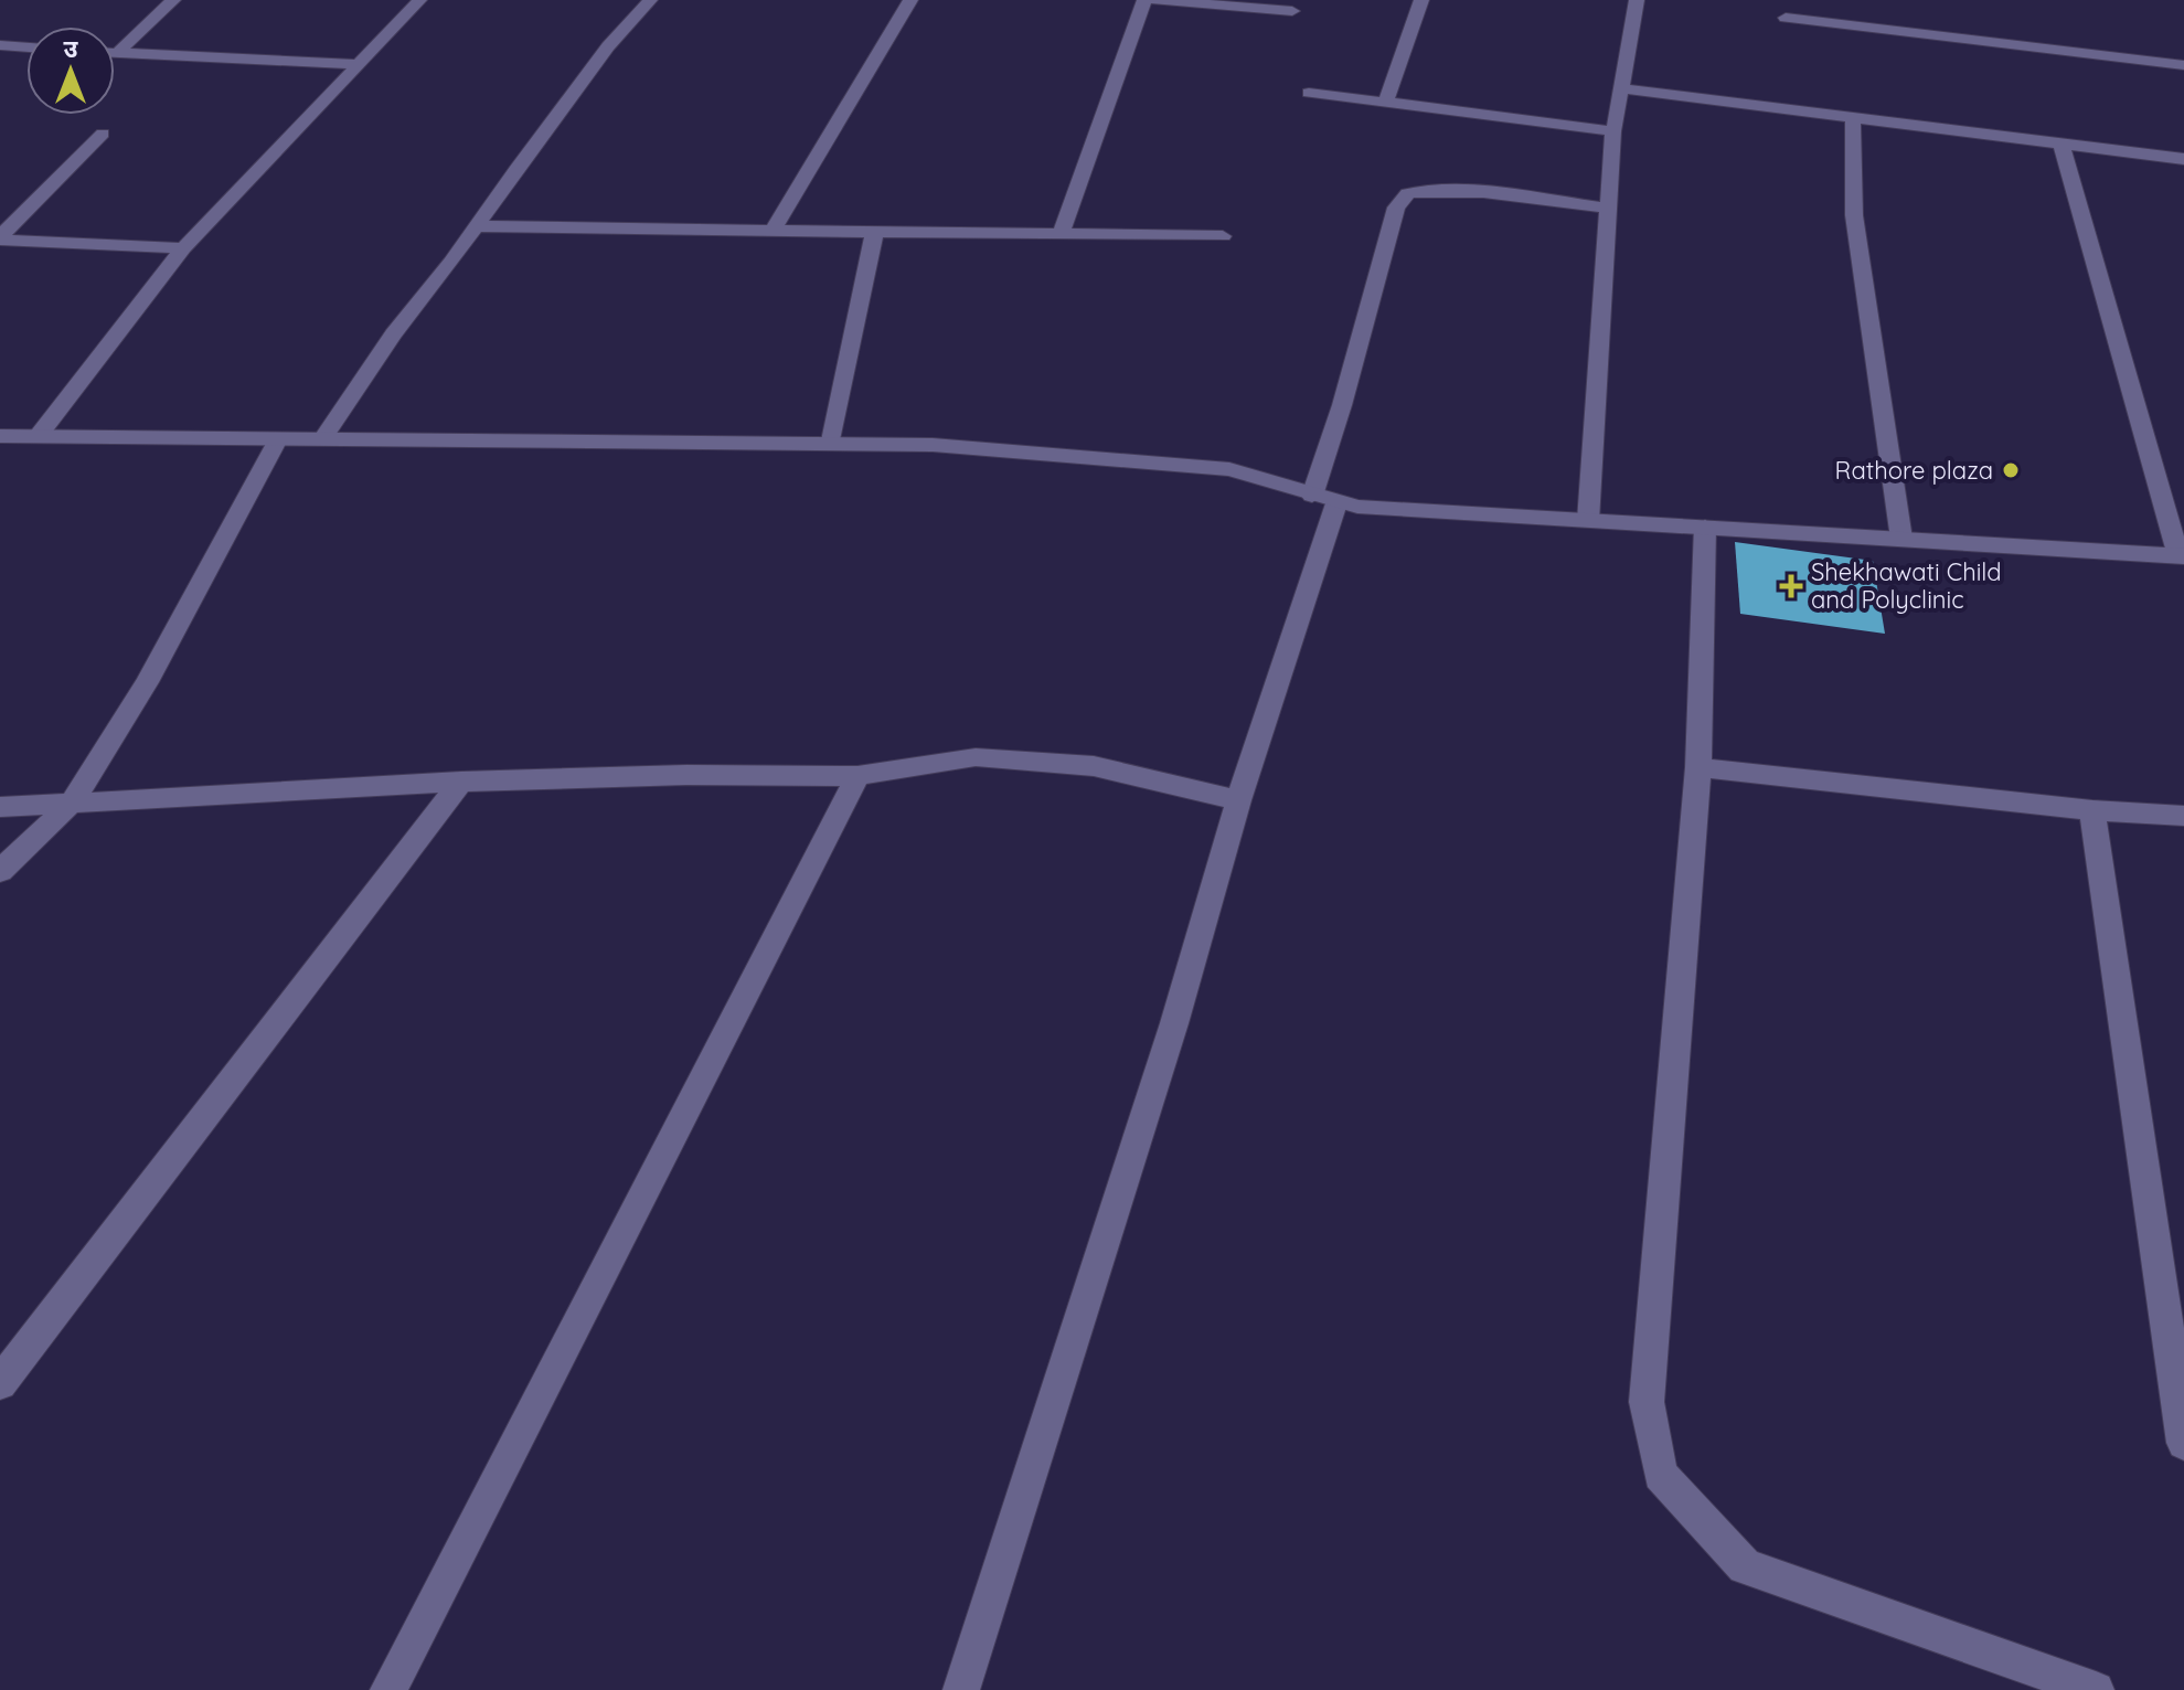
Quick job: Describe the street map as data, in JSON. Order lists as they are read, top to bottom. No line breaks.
{"places":{"other":["Rathore plaza"],"health":["Shekhawati Child and Polyclinic"]},"north":"top"}
